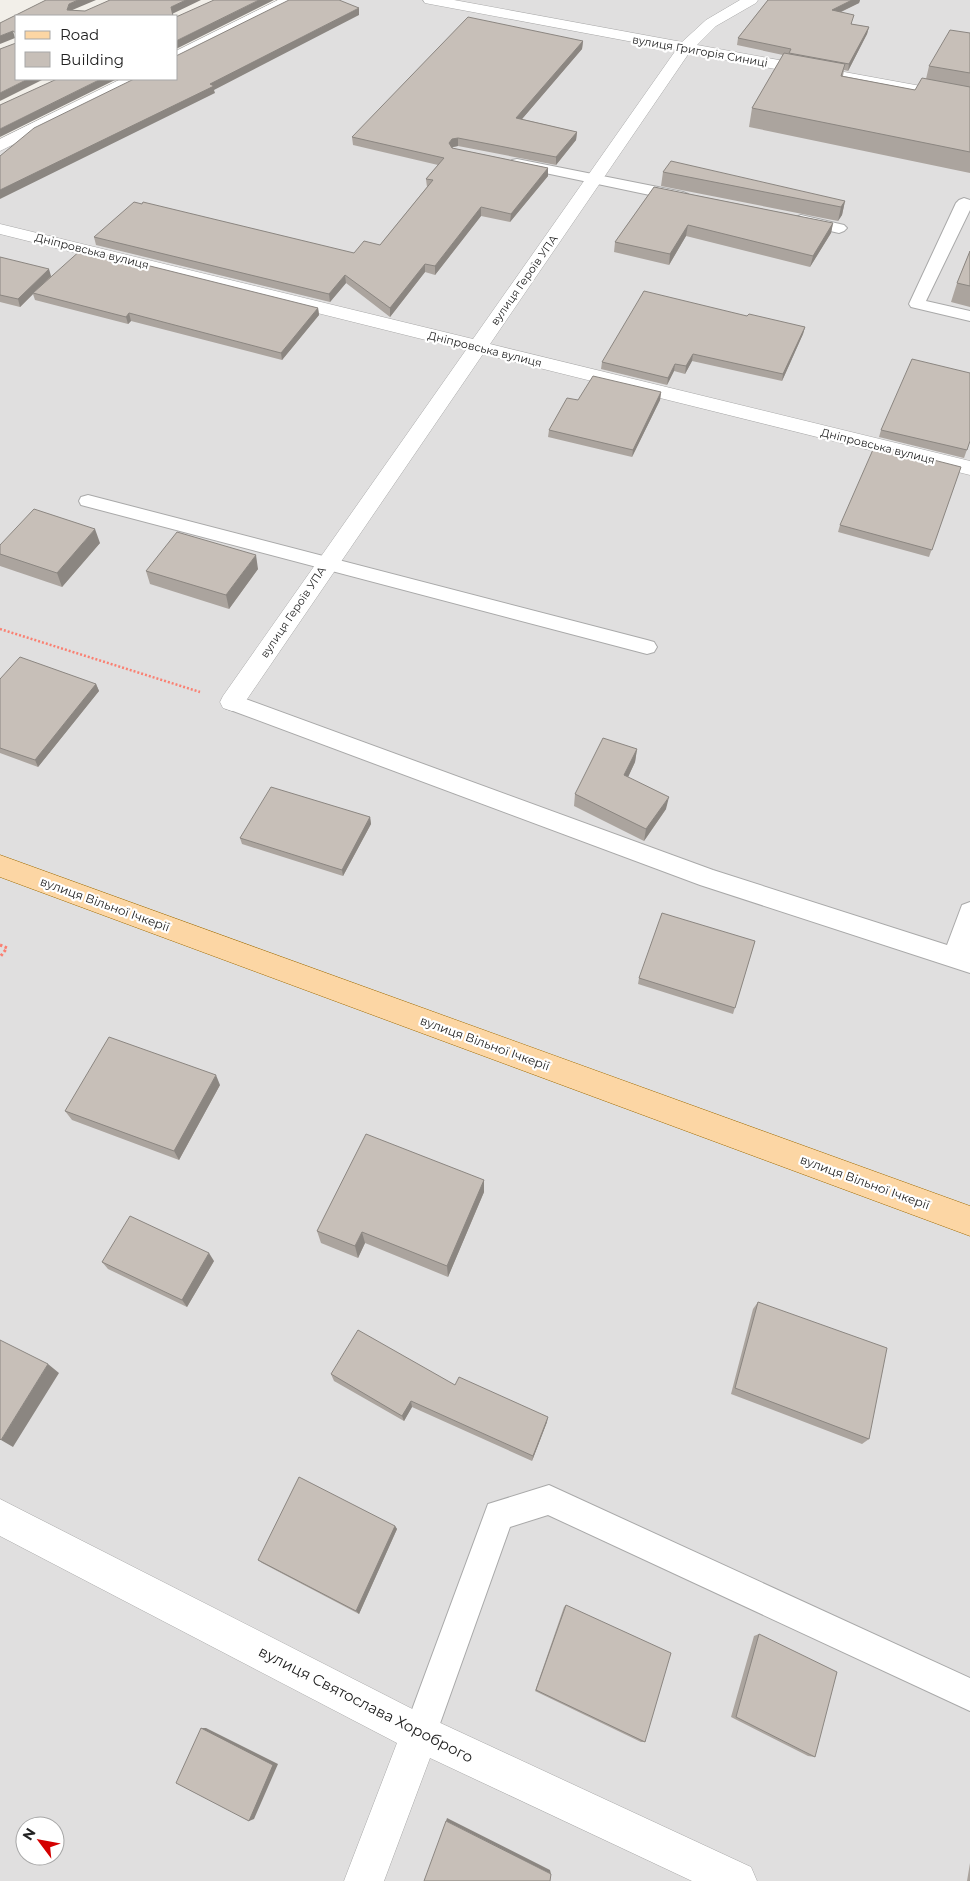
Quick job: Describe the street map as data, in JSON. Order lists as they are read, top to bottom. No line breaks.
{"streets":{"main road":["вулиця Вільної Ічкерії"],"street":["вулиця Григорія Синиці","Дніпровська вулиця","вулиця Героїв УПА","вулиця Святослава Хороброго"]},"crossings":[["вулиця Григорія Синиці","вулиця Героїв УПА"],["Дніпровська вулиця","вулиця Героїв УПА"]],"legend":["Road","Building"],"north":"top left"}
